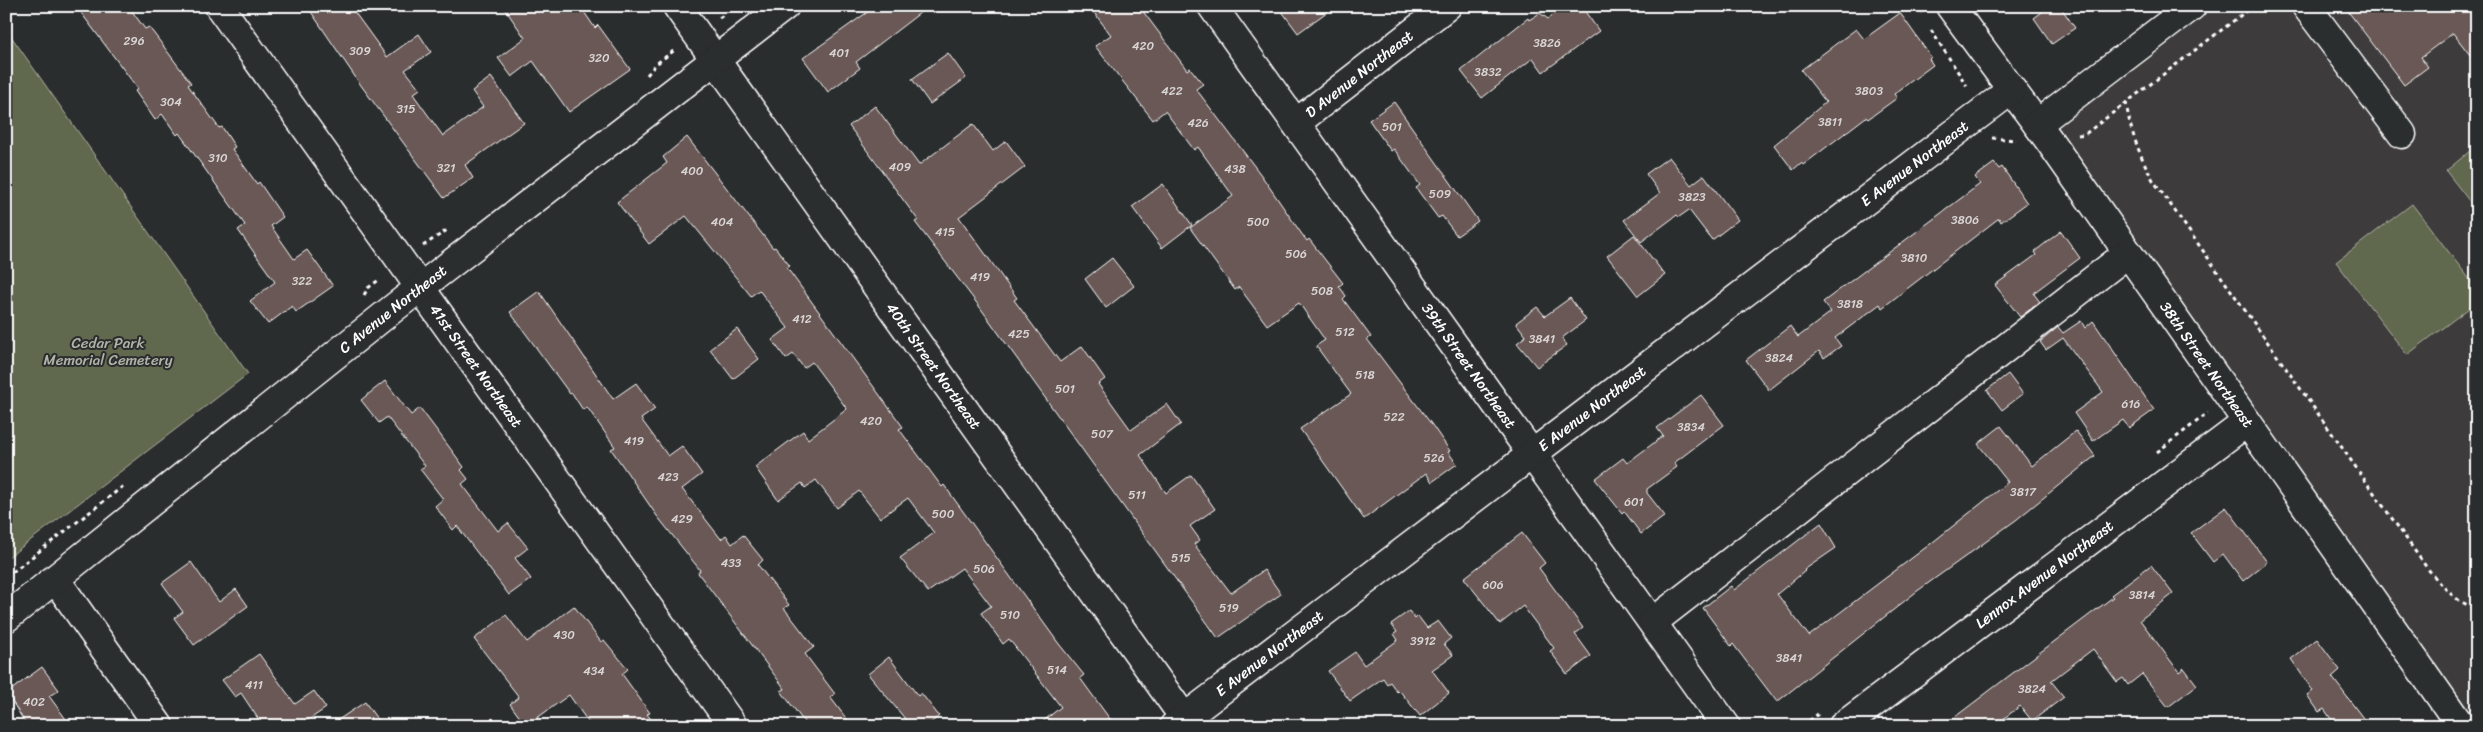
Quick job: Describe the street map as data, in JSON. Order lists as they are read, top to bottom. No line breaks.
{"streets":{"street":["D Avenue Northeast","E Avenue Northeast","C Avenue Northeast","38th Street Northeast","41st Street Northeast","40th Street Northeast","39th Street Northeast","Lennox Avenue Northeast"]},"crossings":[["D Avenue Northeast","39th Street Northeast"],["E Avenue Northeast","38th Street Northeast"],["E Avenue Northeast","40th Street Northeast"],["E Avenue Northeast","39th Street Northeast"],["C Avenue Northeast","41st Street Northeast"],["C Avenue Northeast","40th Street Northeast"],["38th Street Northeast","Lennox Avenue Northeast"]],"parks":["Cedar Park Memorial Cemetery"],"house_numbers":["296","3826","420","309","401","320","3832","422","3803","304","315","3811","426","501","310","409","321","438","400","509","3823","3806","404","500","415","506","3810","419","322","508","3818","412","512","425","3841","3824","518","501","616","522","420","3834","507","419","526","423","3817","511","601","500","429","515","433","506","606","3814","519","510","430","3912","3841","514","434","411","3824","402"]}
